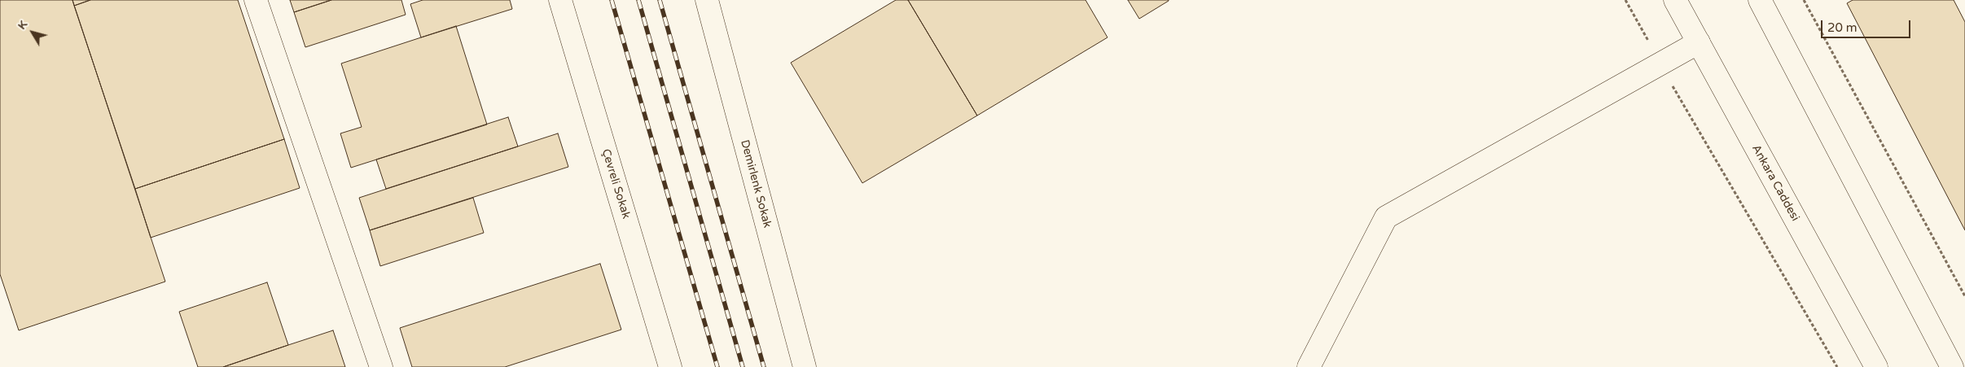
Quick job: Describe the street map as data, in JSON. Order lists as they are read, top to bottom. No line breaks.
{"streets":{"street":["Ankara Caddesi","Çevreli Sokak","Demirlenk Sokak"]},"scale_bar":"20 m","north":"top left"}
